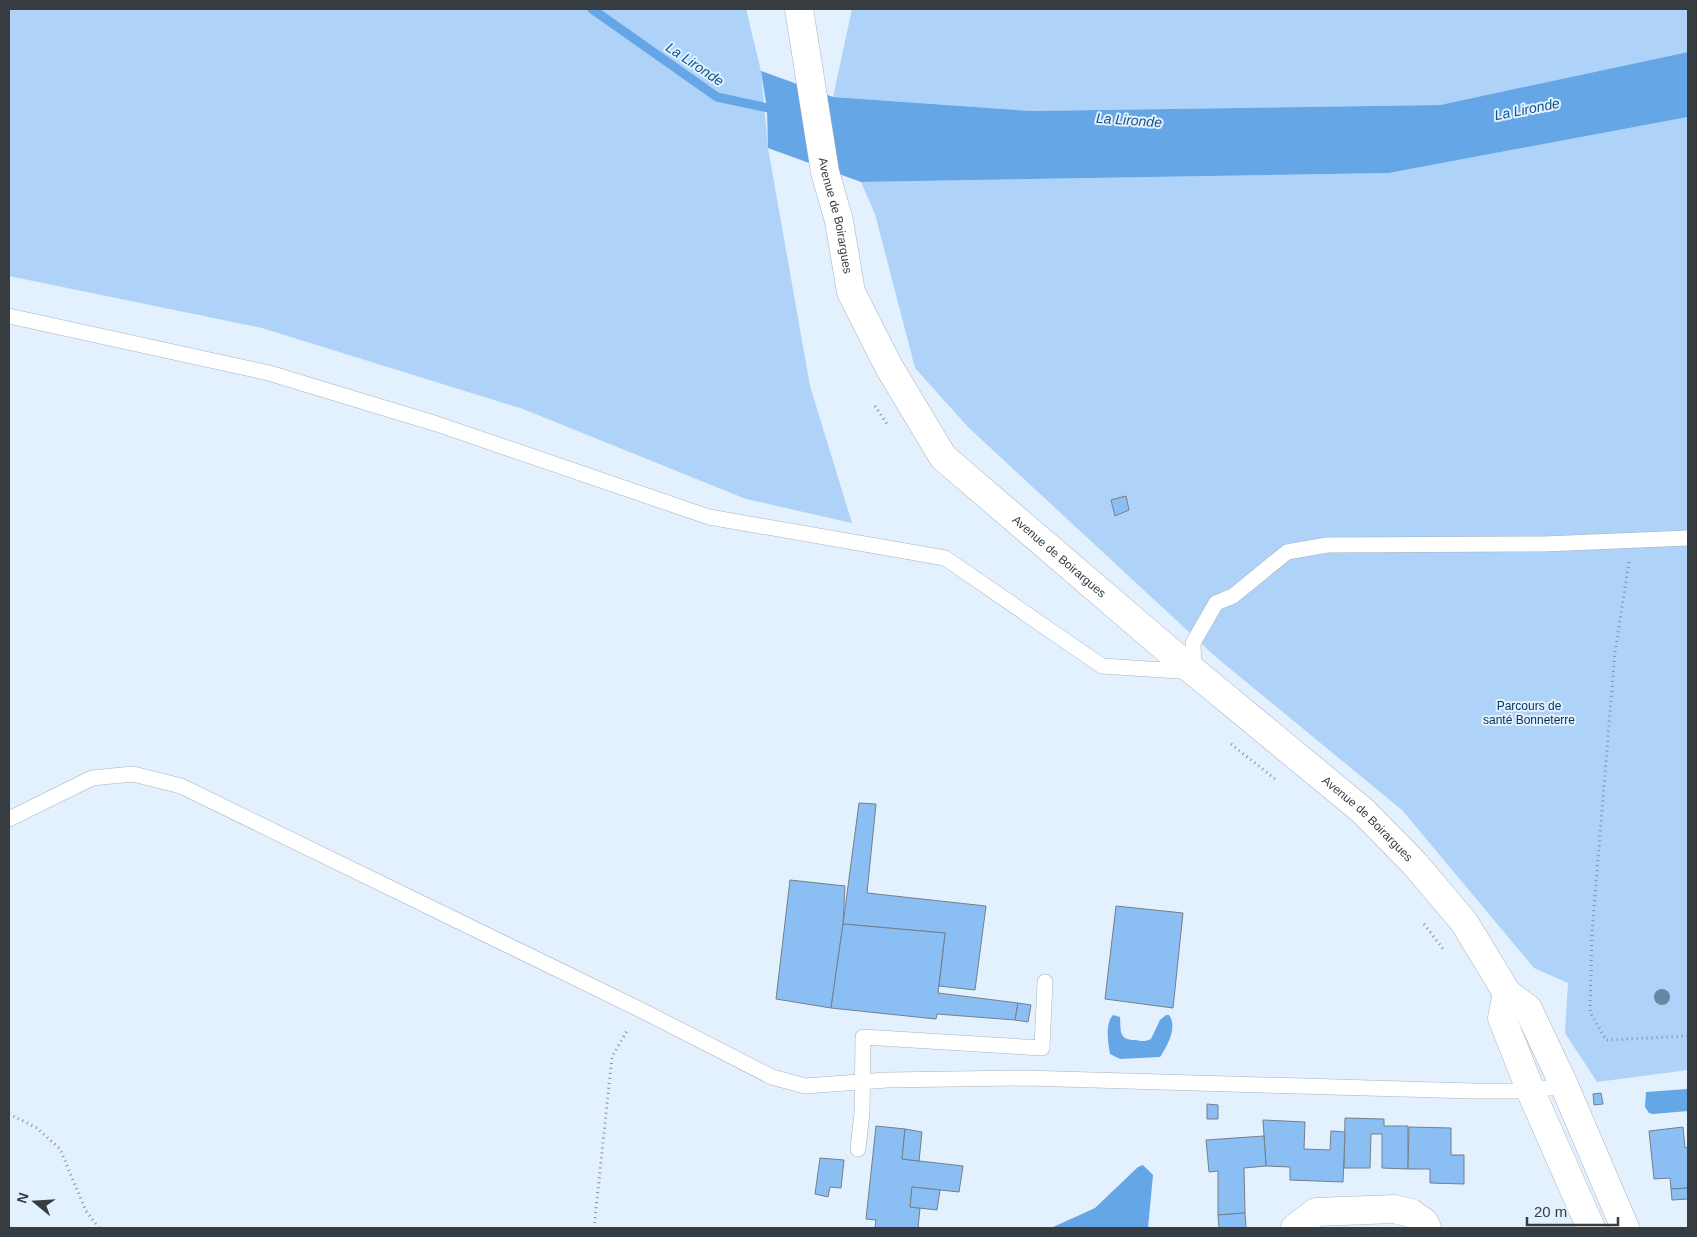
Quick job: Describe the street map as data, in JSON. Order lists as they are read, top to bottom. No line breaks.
{"streets":{"main road":["Avenue de Boirargues"]},"water":["La Lironde"],"parks":["Parcours de santé Bonneterre"],"scale_bar":"20 m","north":"left"}
